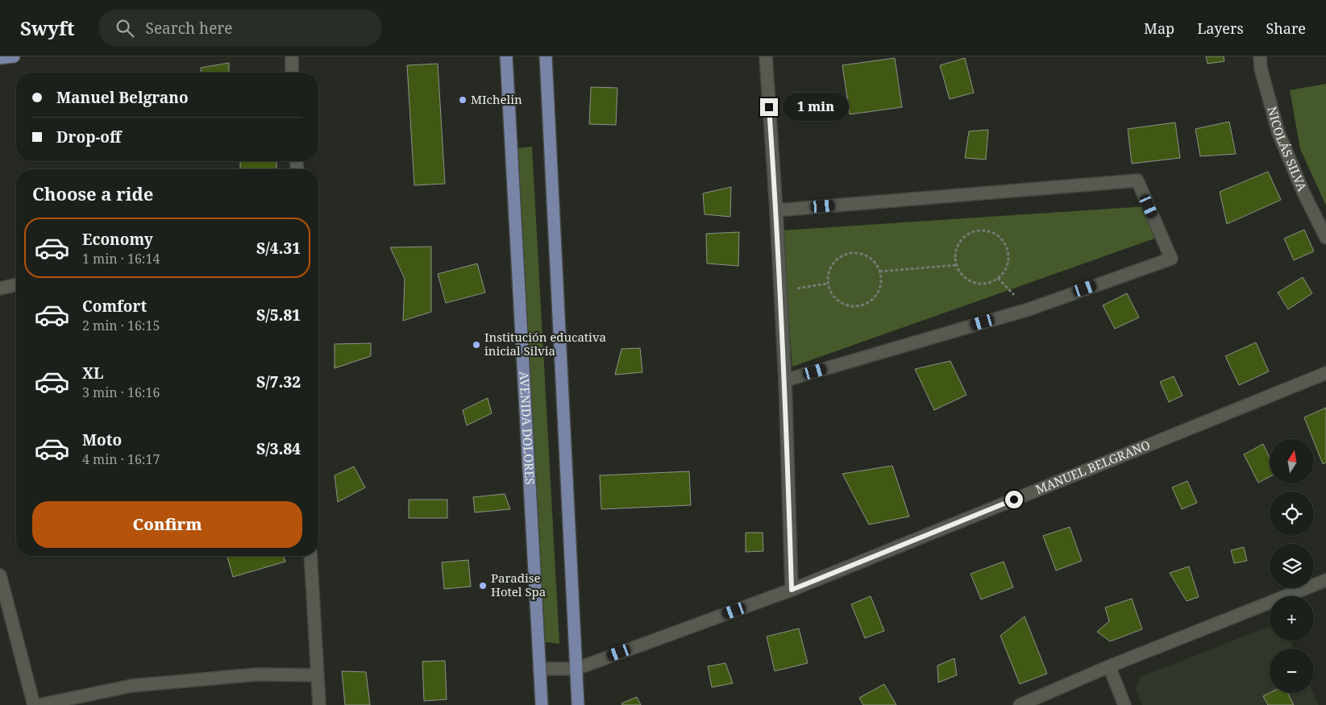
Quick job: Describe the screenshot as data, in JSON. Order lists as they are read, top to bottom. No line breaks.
{"streets":{"main road":["AVENIDA DOLORES"],"street":["NICOLÁS SILVA","MANUEL BELGRANO"]},"crossings":[["AVENIDA DOLORES","MANUEL BELGRANO"]],"places":["MIchelin","Institución educativa inicial Silvia","Paradise Hotel Spa"],"north":"top","page":{"header":"Swyft","search":"Search here","nav":["Map","Layers","Share"],"banner":["Manuel Belgrano","Drop-off"],"bubble":"1 min","heading":"Choose a ride","list":[{"name":"Economy","note":"1 min · 16:14","value":"S/4.31"},{"name":"Comfort","note":"2 min · 16:15","value":"S/5.81"},{"name":"XL","note":"3 min · 16:16","value":"S/7.32"},{"name":"Moto","note":"4 min · 16:17","value":"S/3.84"}],"map_buttons":["+","−"],"buttons":"Confirm"}}
